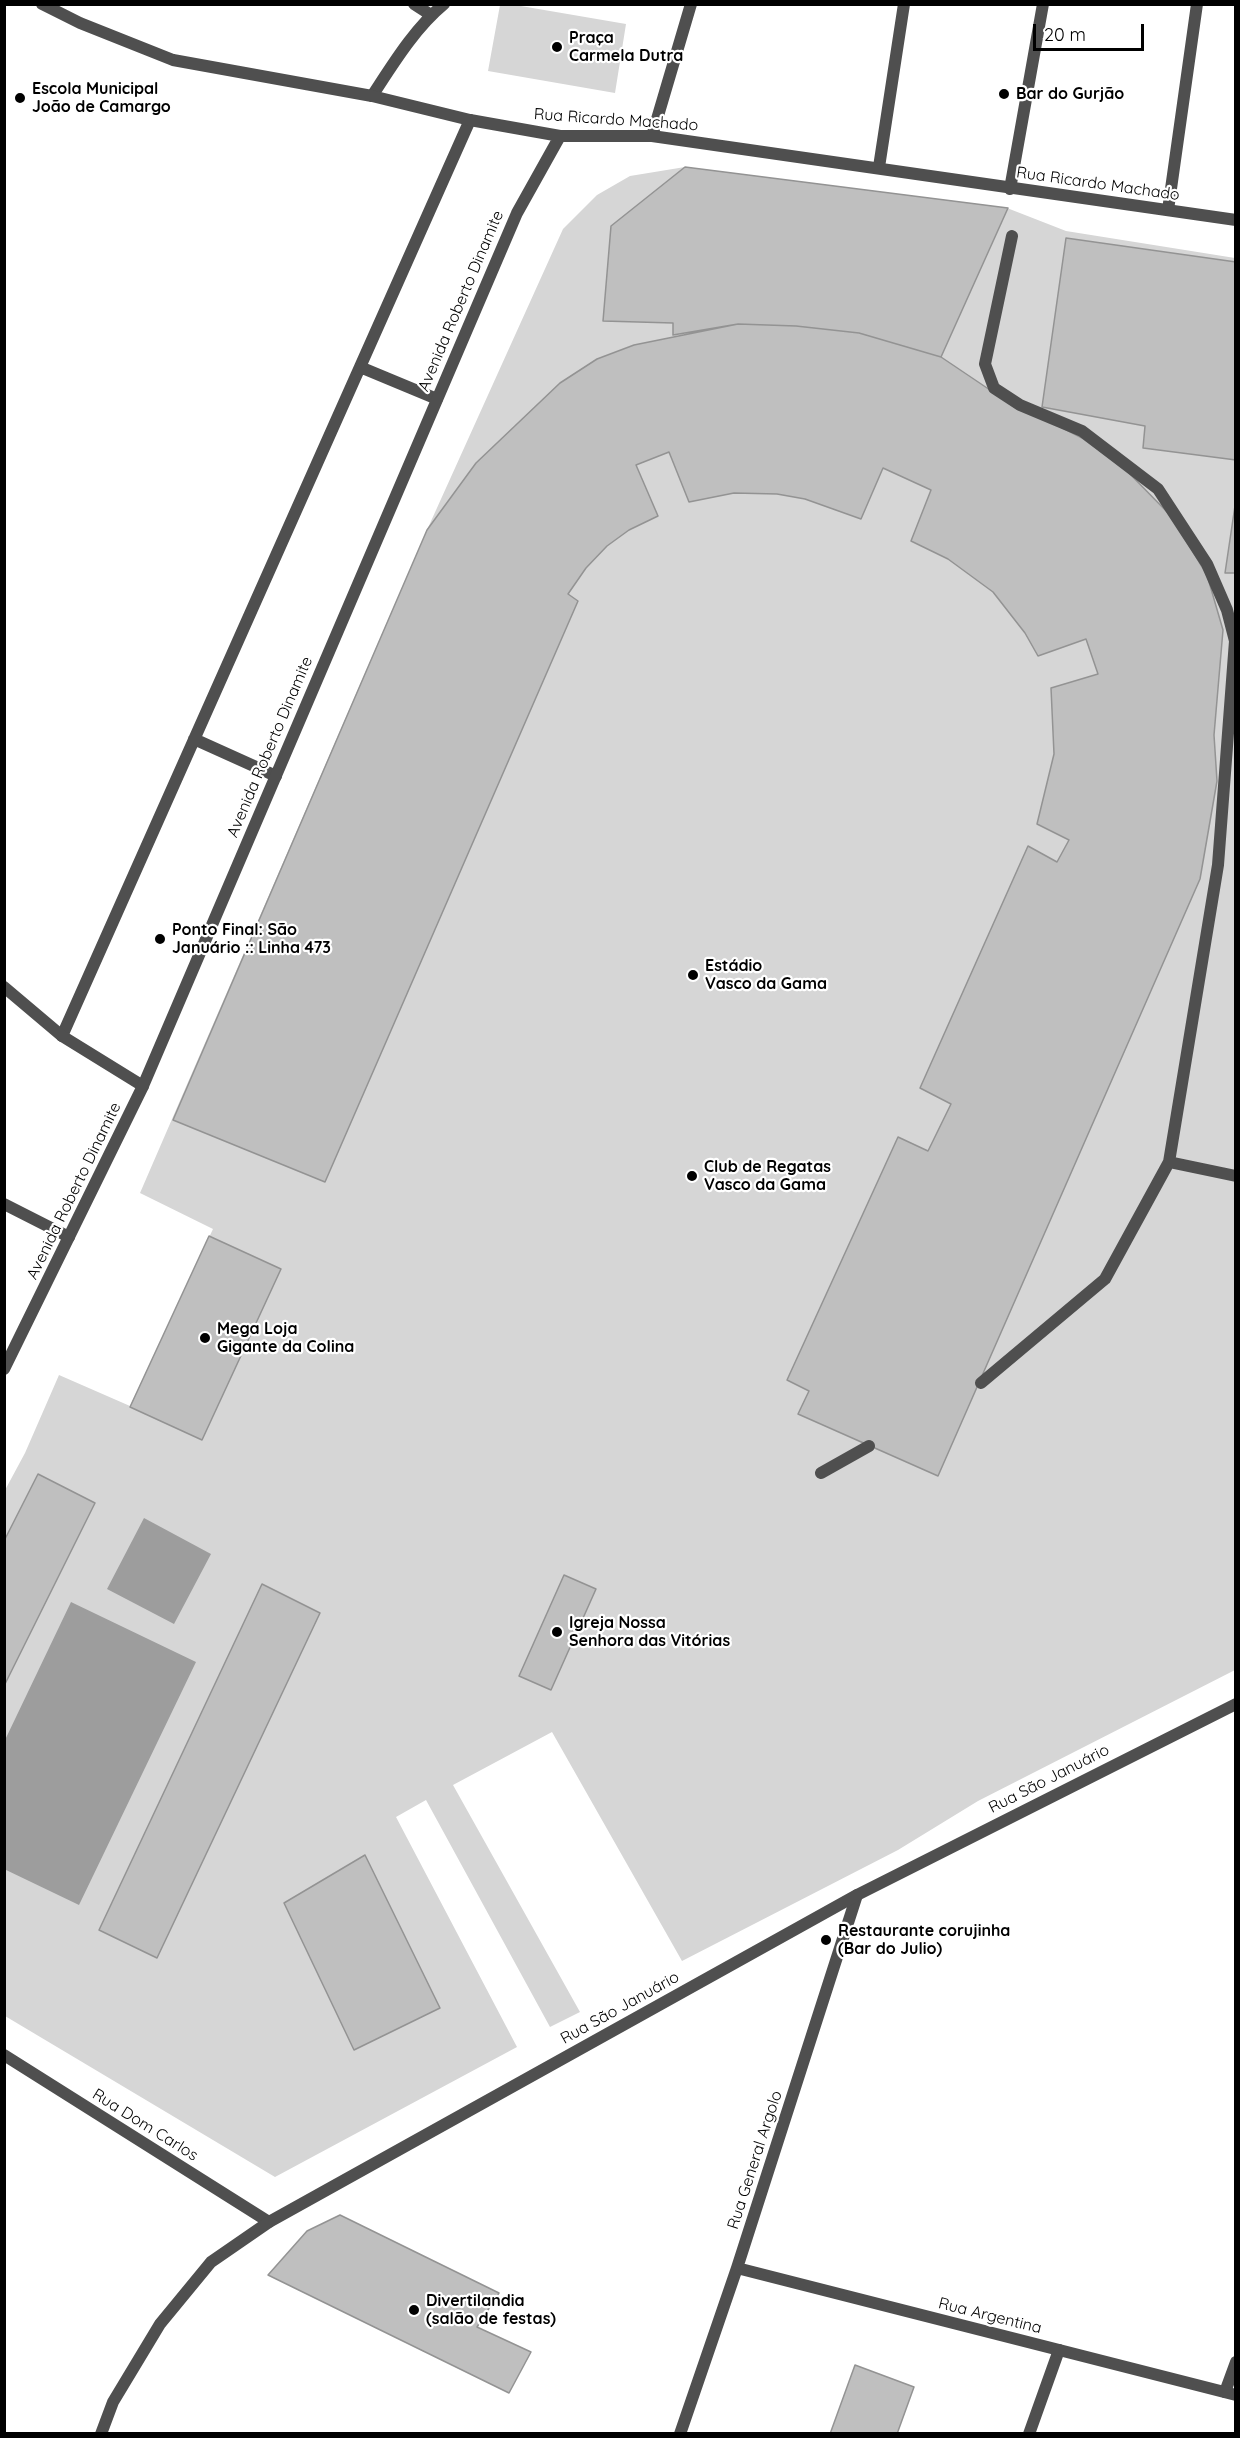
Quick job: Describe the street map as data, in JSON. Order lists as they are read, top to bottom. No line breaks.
{"streets":{"street":["Rua Ricardo Machado","Avenida Roberto Dinamite","Rua São Januário","Rua Dom Carlos","Rua General Argolo","Rua Argentina"]},"crossings":[["Rua Ricardo Machado","Avenida Roberto Dinamite"],["Rua São Januário","Rua Dom Carlos"],["Rua São Januário","Rua General Argolo"],["Rua General Argolo","Rua Argentina"]],"places":["Praça Carmela Dutra","Bar do Gurjão","Escola Municipal João de Camargo","Ponto Final: São Januário :: Linha 473","Estádio Vasco da Gama","Club de Regatas Vasco da Gama","Mega Loja Gigante da Colina","Igreja Nossa Senhora das Vitórias","Restaurante corujinha (Bar do Julio)","Divertilandia (salão de festas)"],"scale_bar":"20 m"}
